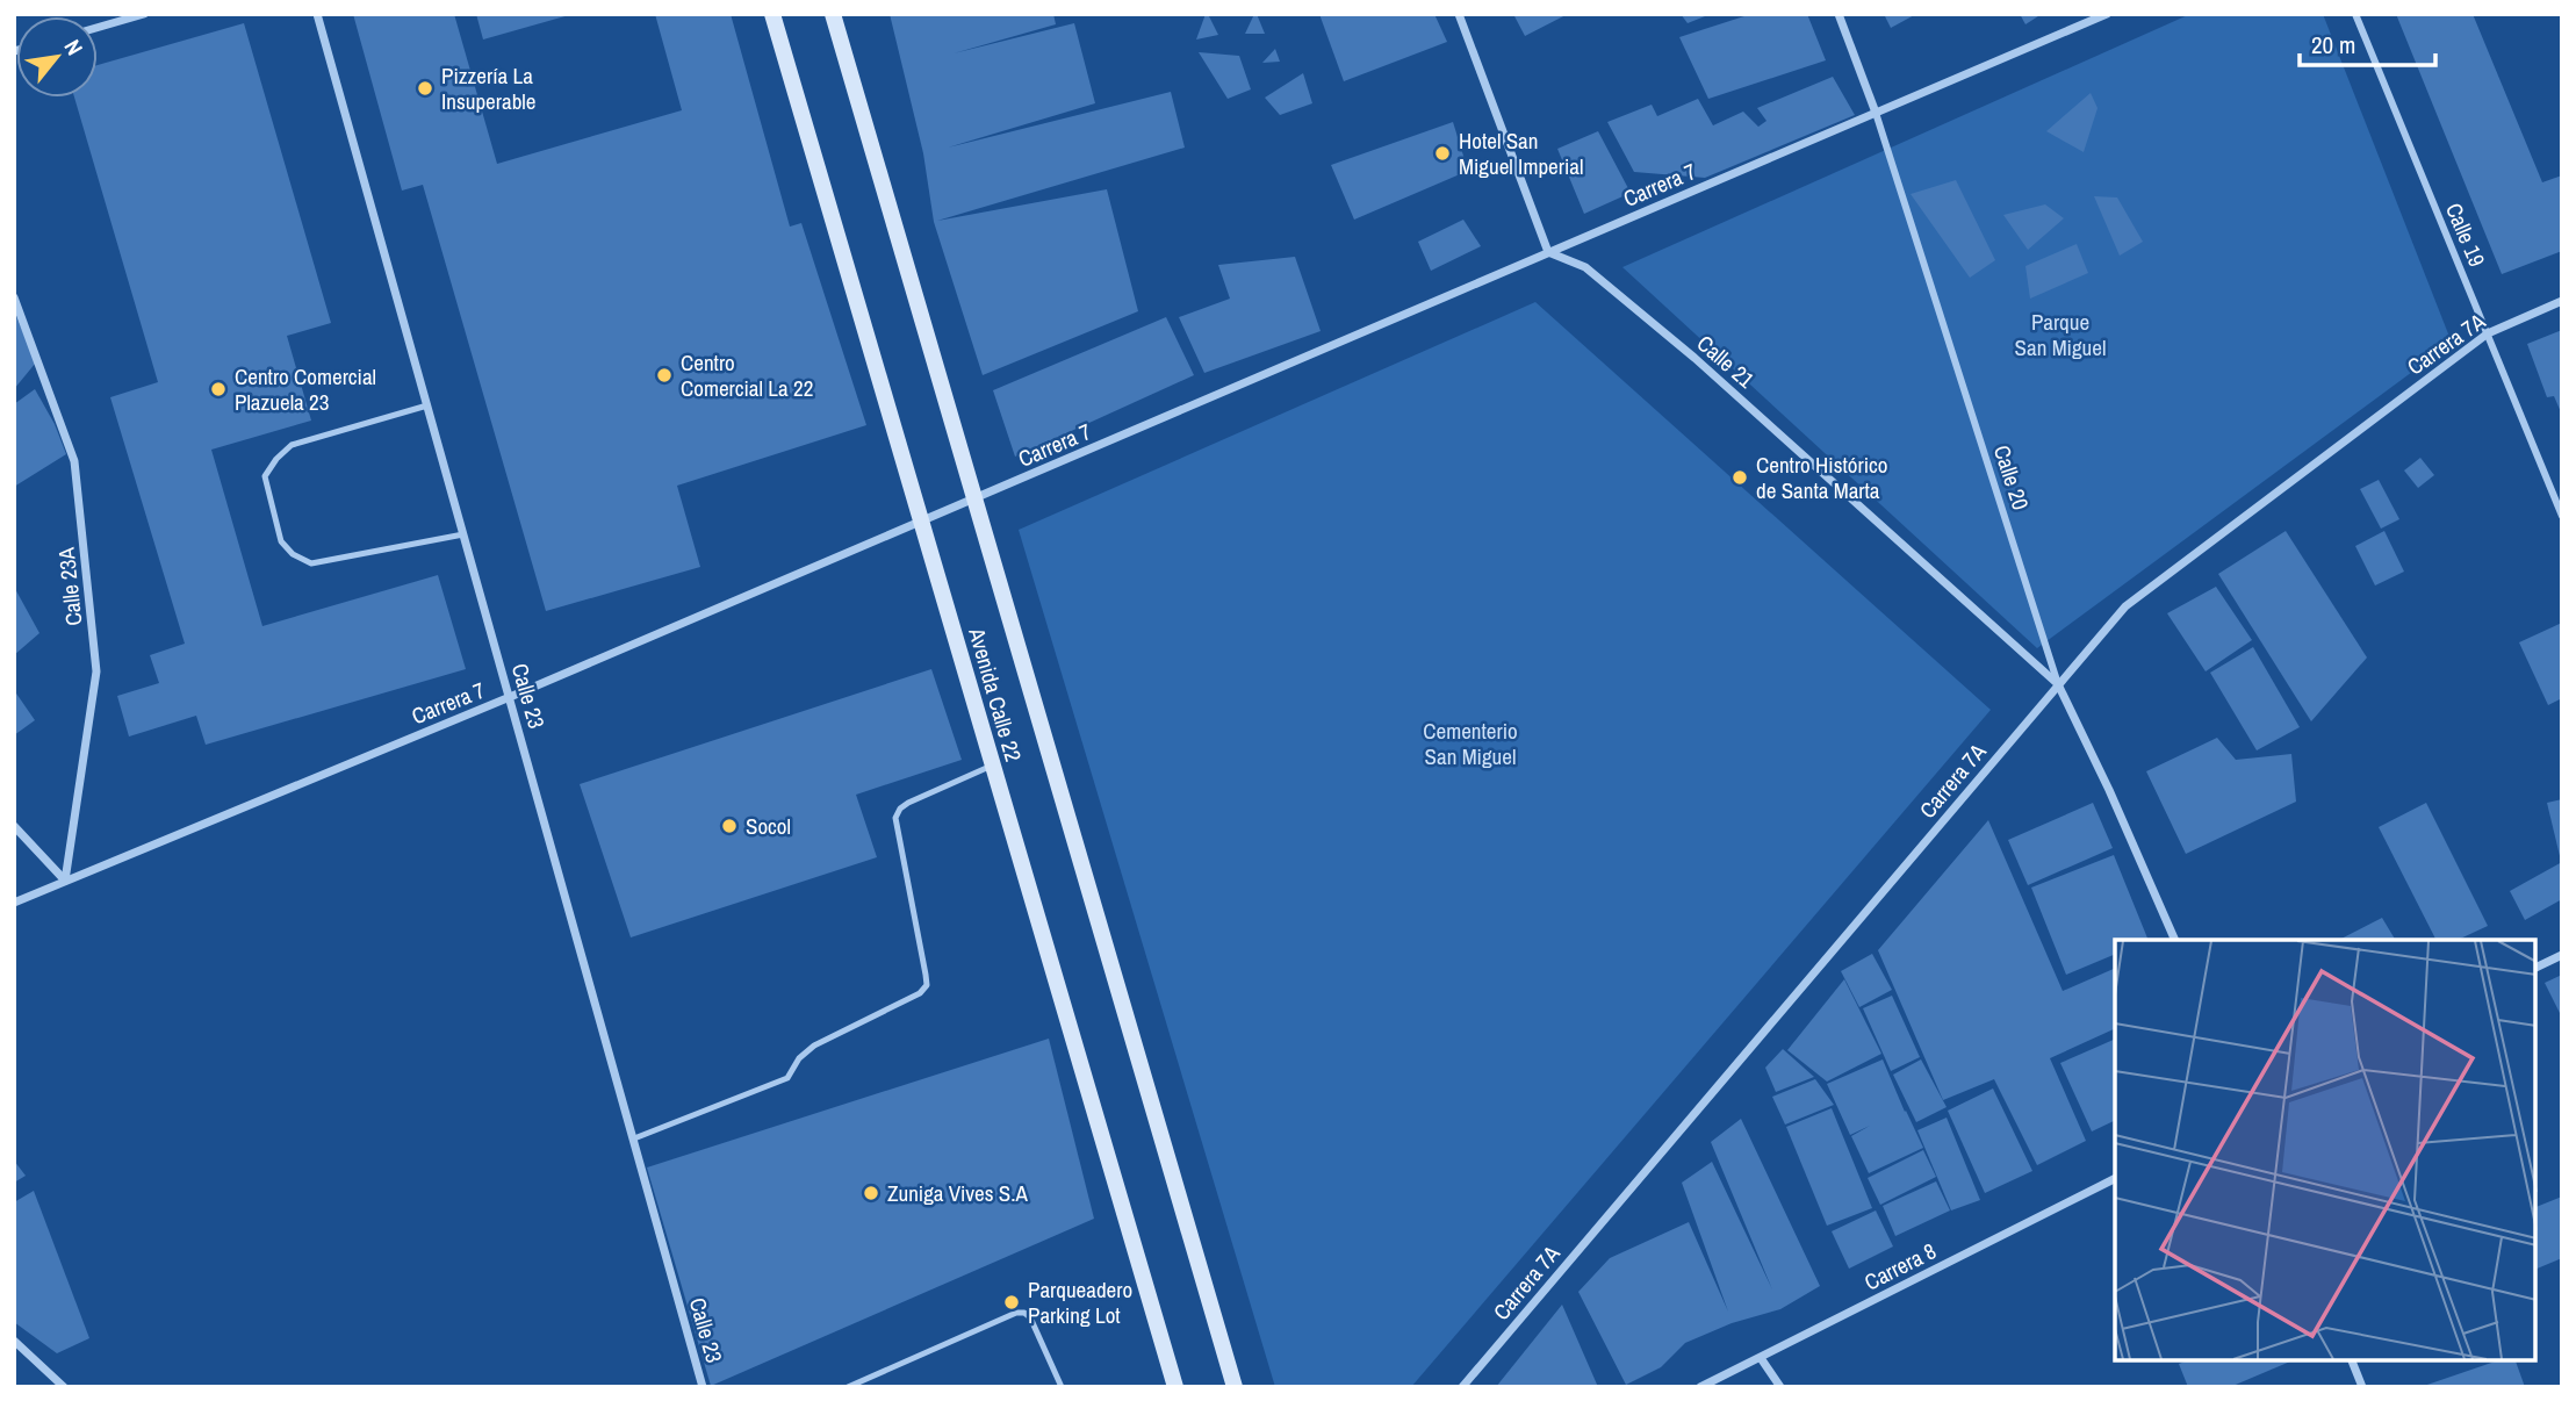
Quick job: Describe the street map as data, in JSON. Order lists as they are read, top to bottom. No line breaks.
{"streets":{"main road":["Avenida Calle 22"],"street":["Carrera 7","Calle 19","Carrera 7A","Calle 21","Calle 20","Calle 23A","Calle 23","Carrera 8"]},"crossings":[["Carrera 7","Calle 21"],["Carrera 7","Calle 20"],["Carrera 7","Calle 23A"],["Carrera 7","Avenida Calle 22"],["Carrera 7","Calle 23"],["Calle 19","Carrera 7A"],["Carrera 7A","Calle 21"],["Carrera 7A","Calle 20"],["Calle 21","Calle 20"]],"parks":["Parque San Miguel","Cementerio San Miguel"],"places":["Pizzería La Insuperable","Hotel San Miguel Imperial","Centro Comercial La 22","Centro Comercial Plazuela 23","Centro Histórico de Santa Marta","Socol","Zuniga Vives S.A","Parqueadero Parking Lot"],"scale_bar":"20 m","north":"top right"}
